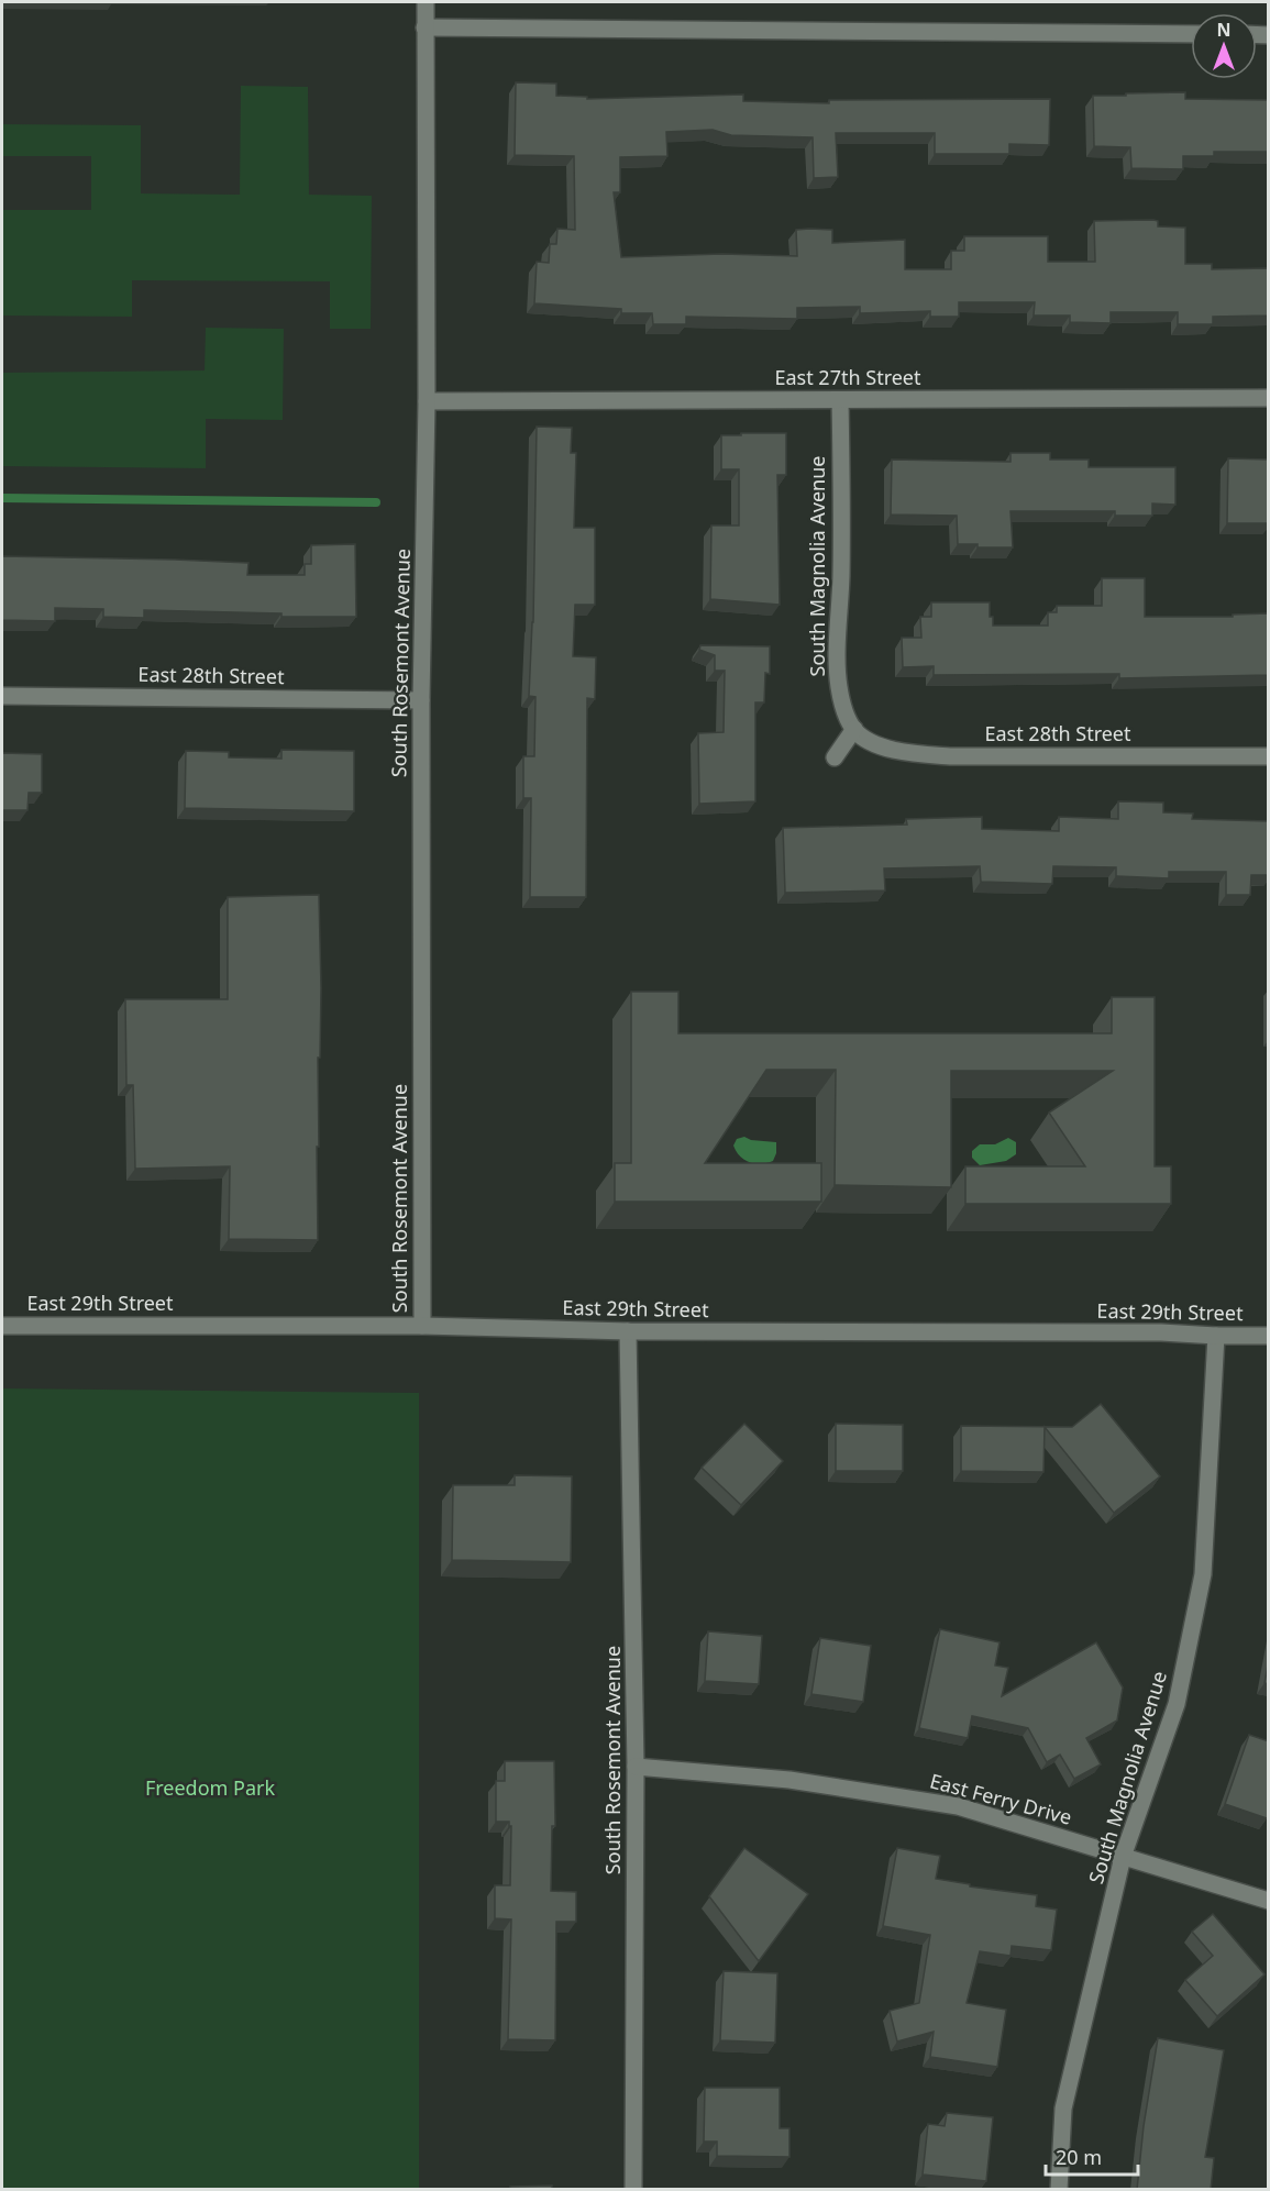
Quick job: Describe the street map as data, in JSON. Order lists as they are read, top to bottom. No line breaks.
{"streets":{"street":["East 27th Street","South Magnolia Avenue","South Rosemont Avenue","East 28th Street","East 29th Street","East Ferry Drive"]},"crossings":[["East 27th Street","South Magnolia Avenue"],["East 27th Street","South Rosemont Avenue"],["South Magnolia Avenue","East 28th Street"],["South Magnolia Avenue","East 29th Street"],["South Magnolia Avenue","East Ferry Drive"],["South Rosemont Avenue","East 28th Street"],["South Rosemont Avenue","East 29th Street"],["South Rosemont Avenue","East Ferry Drive"]],"parks":["Freedom Park"],"scale_bar":"20 m","north":"top"}
